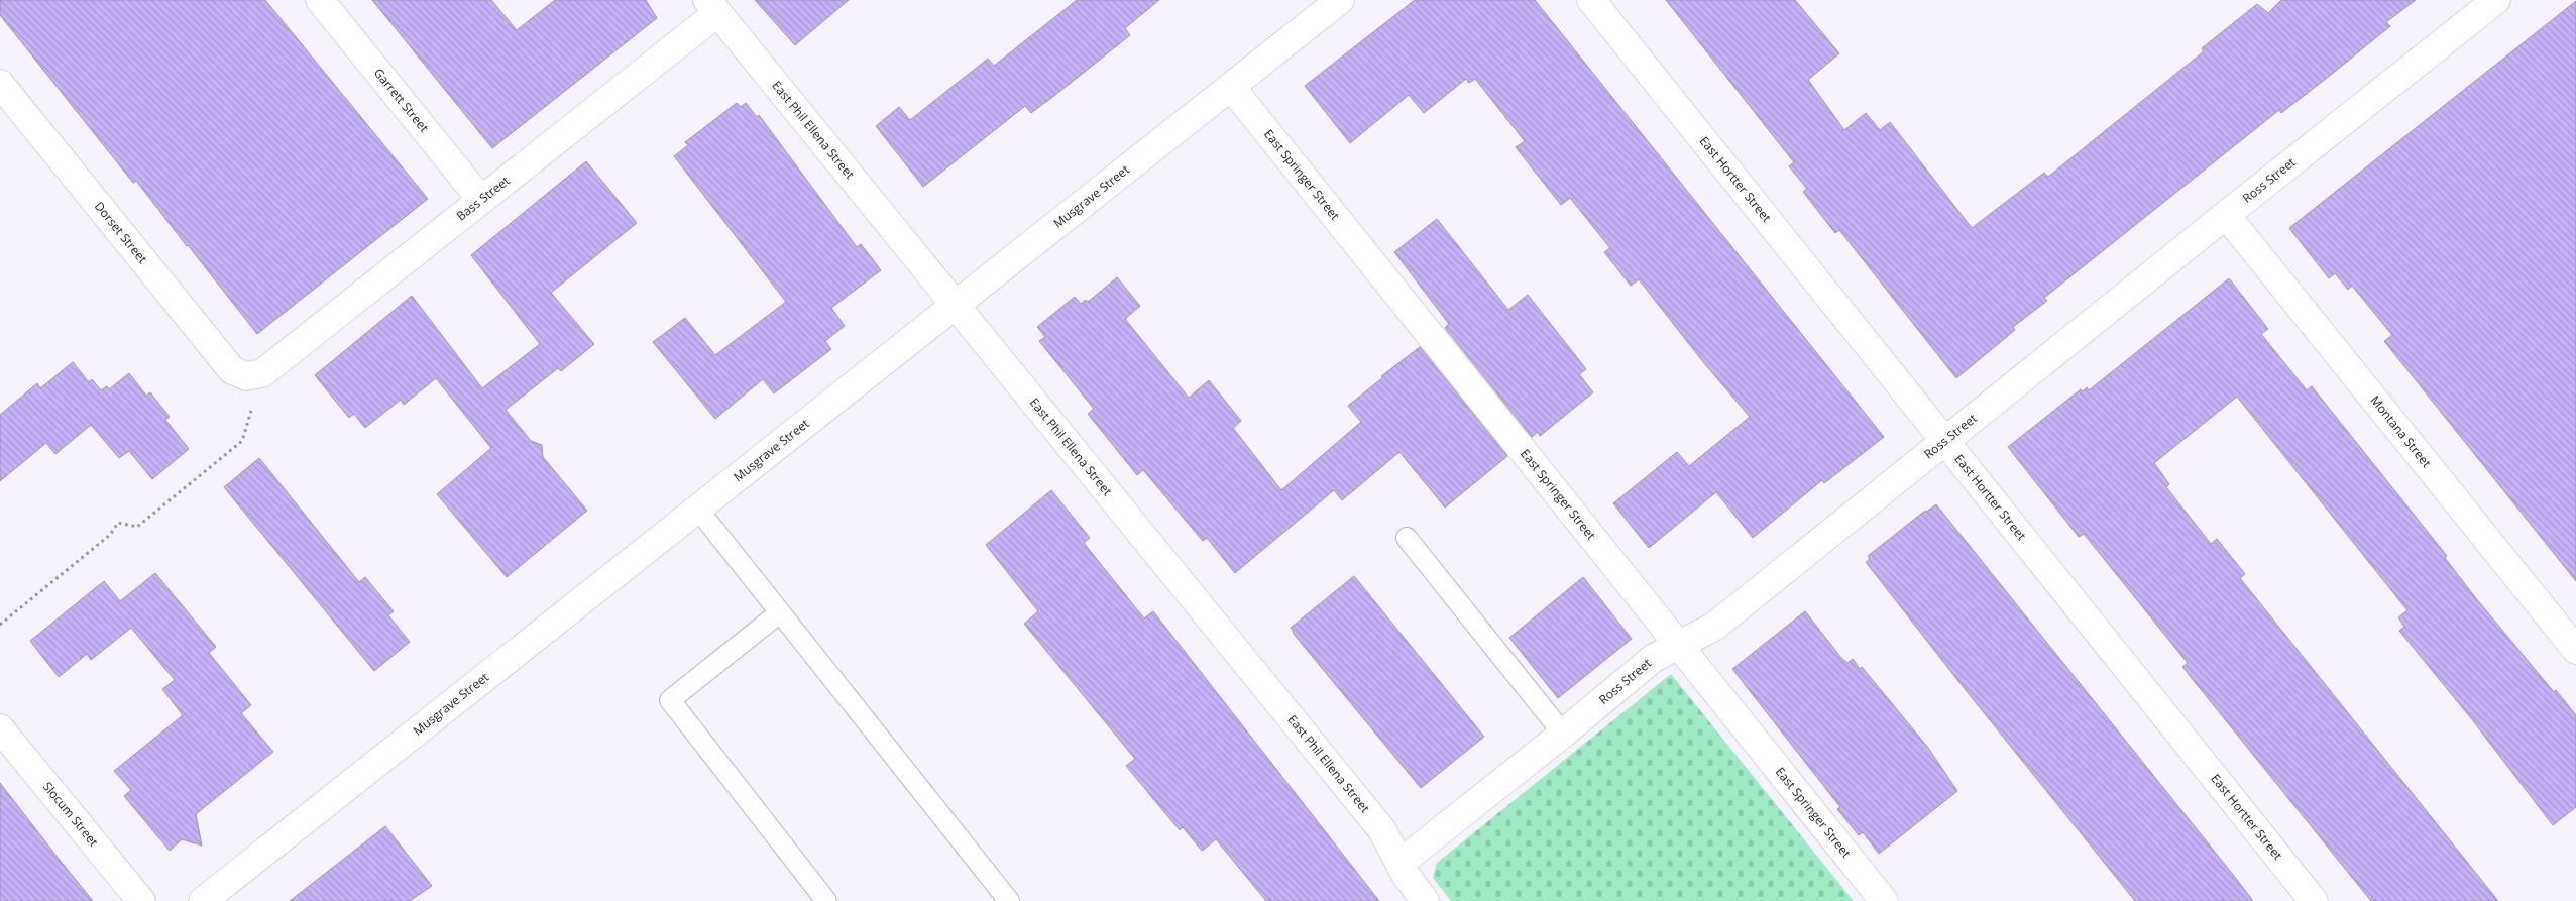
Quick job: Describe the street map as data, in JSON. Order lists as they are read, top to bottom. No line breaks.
{"streets":{"street":["Garrett Street","East Phil Ellena Street","East Springer Street","East Hortter Street","Ross Street","Musgrave Street","Bass Street","Dorset Street","Montana Street","Slocum Street"]},"crossings":[["Garrett Street","Bass Street"],["East Phil Ellena Street","Ross Street"],["East Phil Ellena Street","Musgrave Street"],["East Phil Ellena Street","Bass Street"],["East Springer Street","Ross Street"],["East Springer Street","Musgrave Street"],["East Hortter Street","Ross Street"],["Ross Street","Montana Street"],["Bass Street","Dorset Street"]]}
